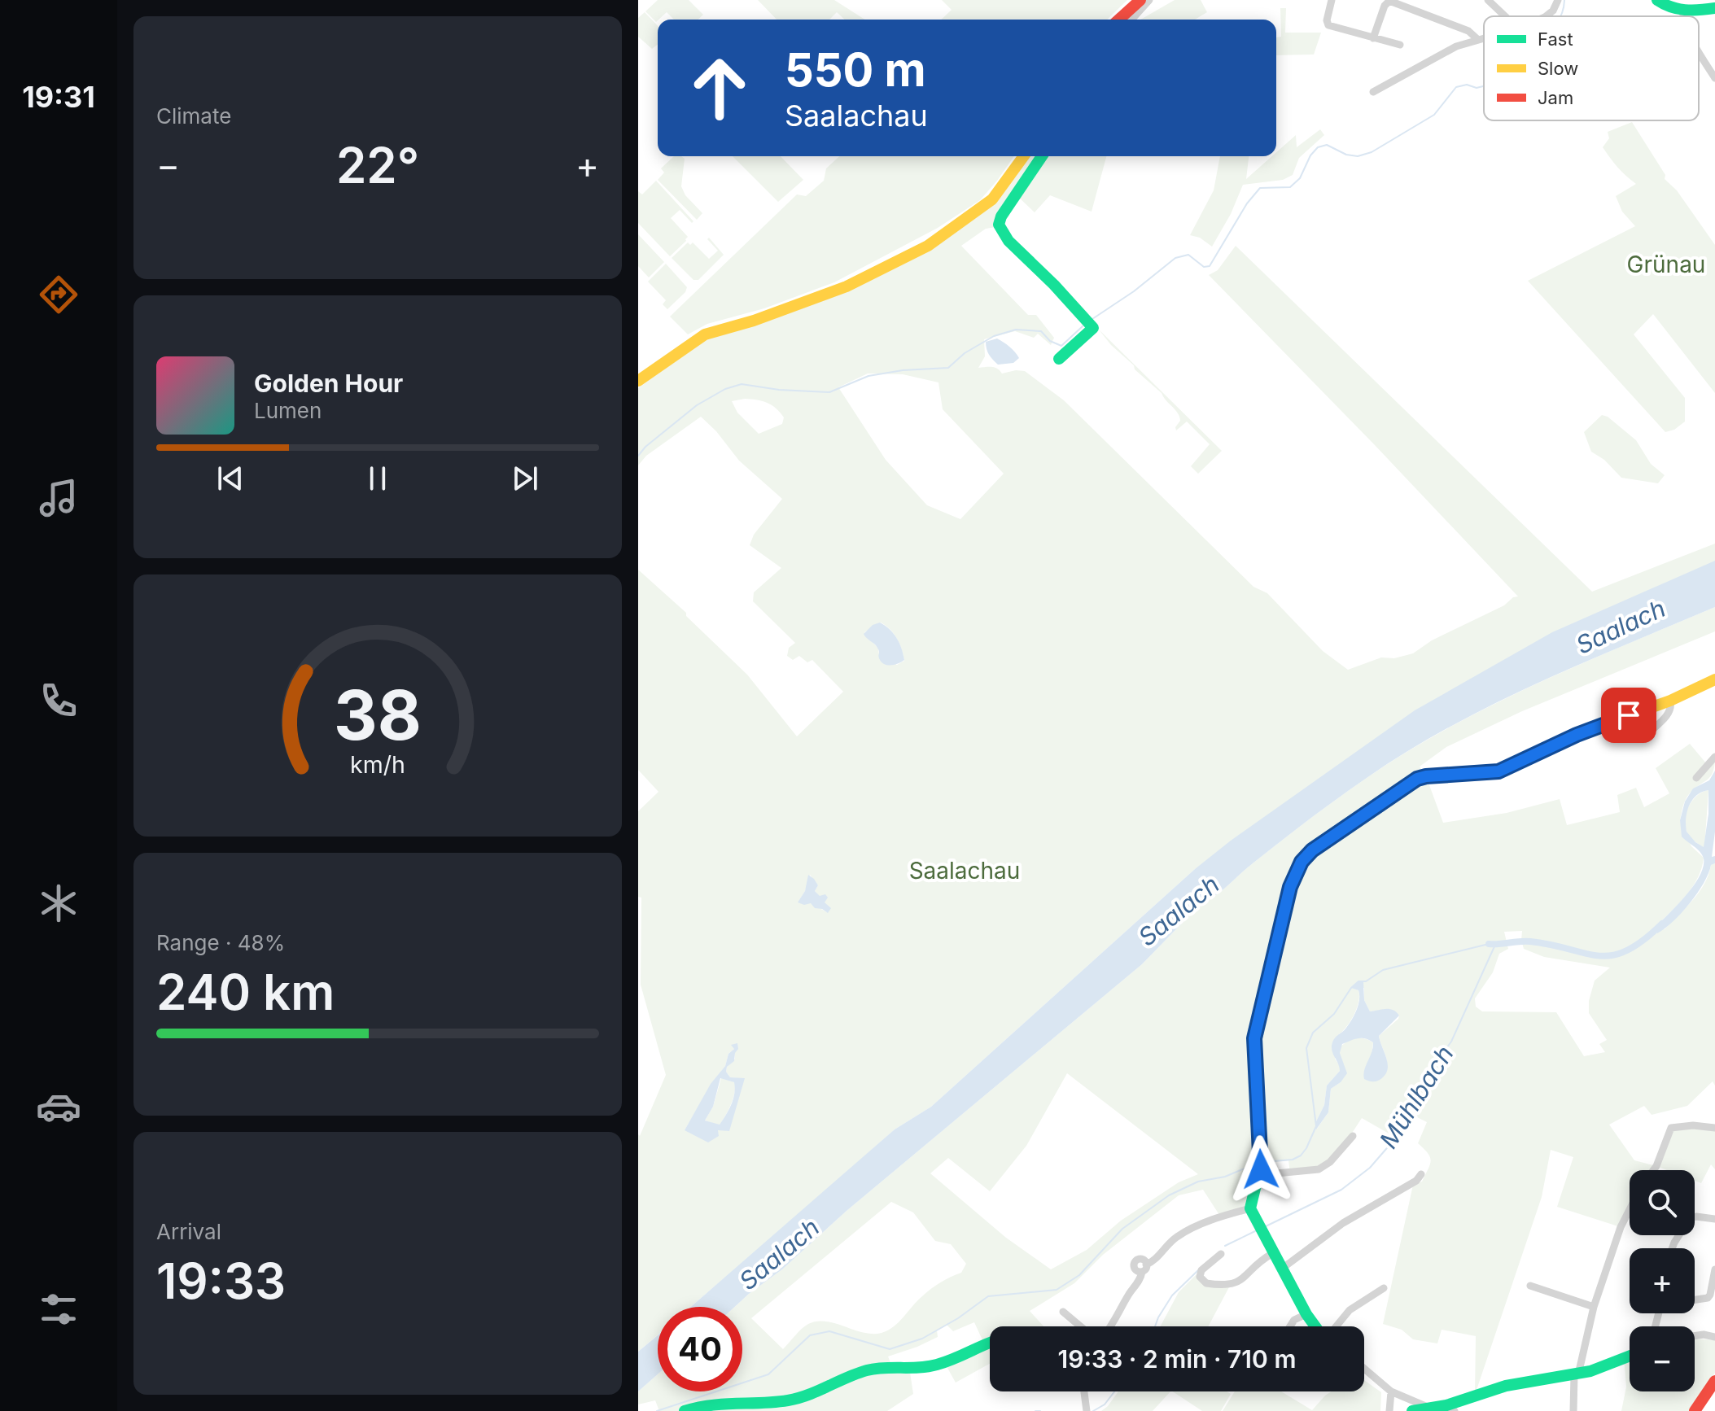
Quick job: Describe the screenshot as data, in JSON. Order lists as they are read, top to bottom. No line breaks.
{"water":["Saalach","Mühlbach"],"parks":["Grünau","Saalachau"],"legend":["Fast","Slow","Jam"],"page":{"tabs":"19:31","tile":["Climate",["Range · 48%","240 km"],["Arrival","19:33"]],"turn":["550 m","Saalachau"],"heat":["−","22°","+"],"song":["Golden Hour","Lumen"],"map_buttons":["+","−"],"limit":"40","trip":"19:33 · 2 min · 710 m","gauge":["38","km/h"]}}
